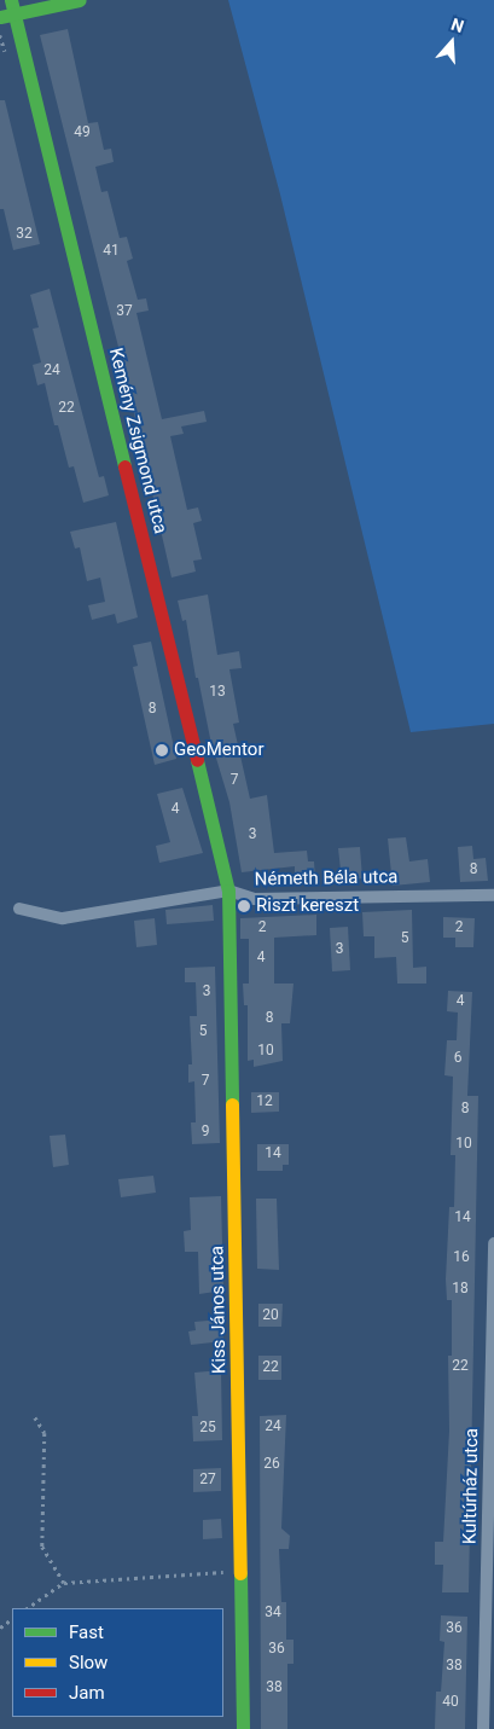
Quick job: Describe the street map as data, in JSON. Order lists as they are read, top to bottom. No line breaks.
{"streets":{"street":["Kemény Zsigmond utca","Németh Béla utca","Kiss János utca","Kultúrház utca"]},"crossings":[["Kemény Zsigmond utca","Németh Béla utca"],["Kemény Zsigmond utca","Kiss János utca"],["Németh Béla utca","Kiss János utca"]],"places":["GeoMentor","Riszt kereszt"],"house_numbers":["49","32","41","37","24","22","13","8","7","4","3","8","2","2","5","3","4","3","4","8","5","10","6","7","12","8","9","10","14","14","16","18","20","22","22","24","25","26","27","34","36","36","38","38","40"],"legend":["Fast","Slow","Jam"],"north":"top"}
